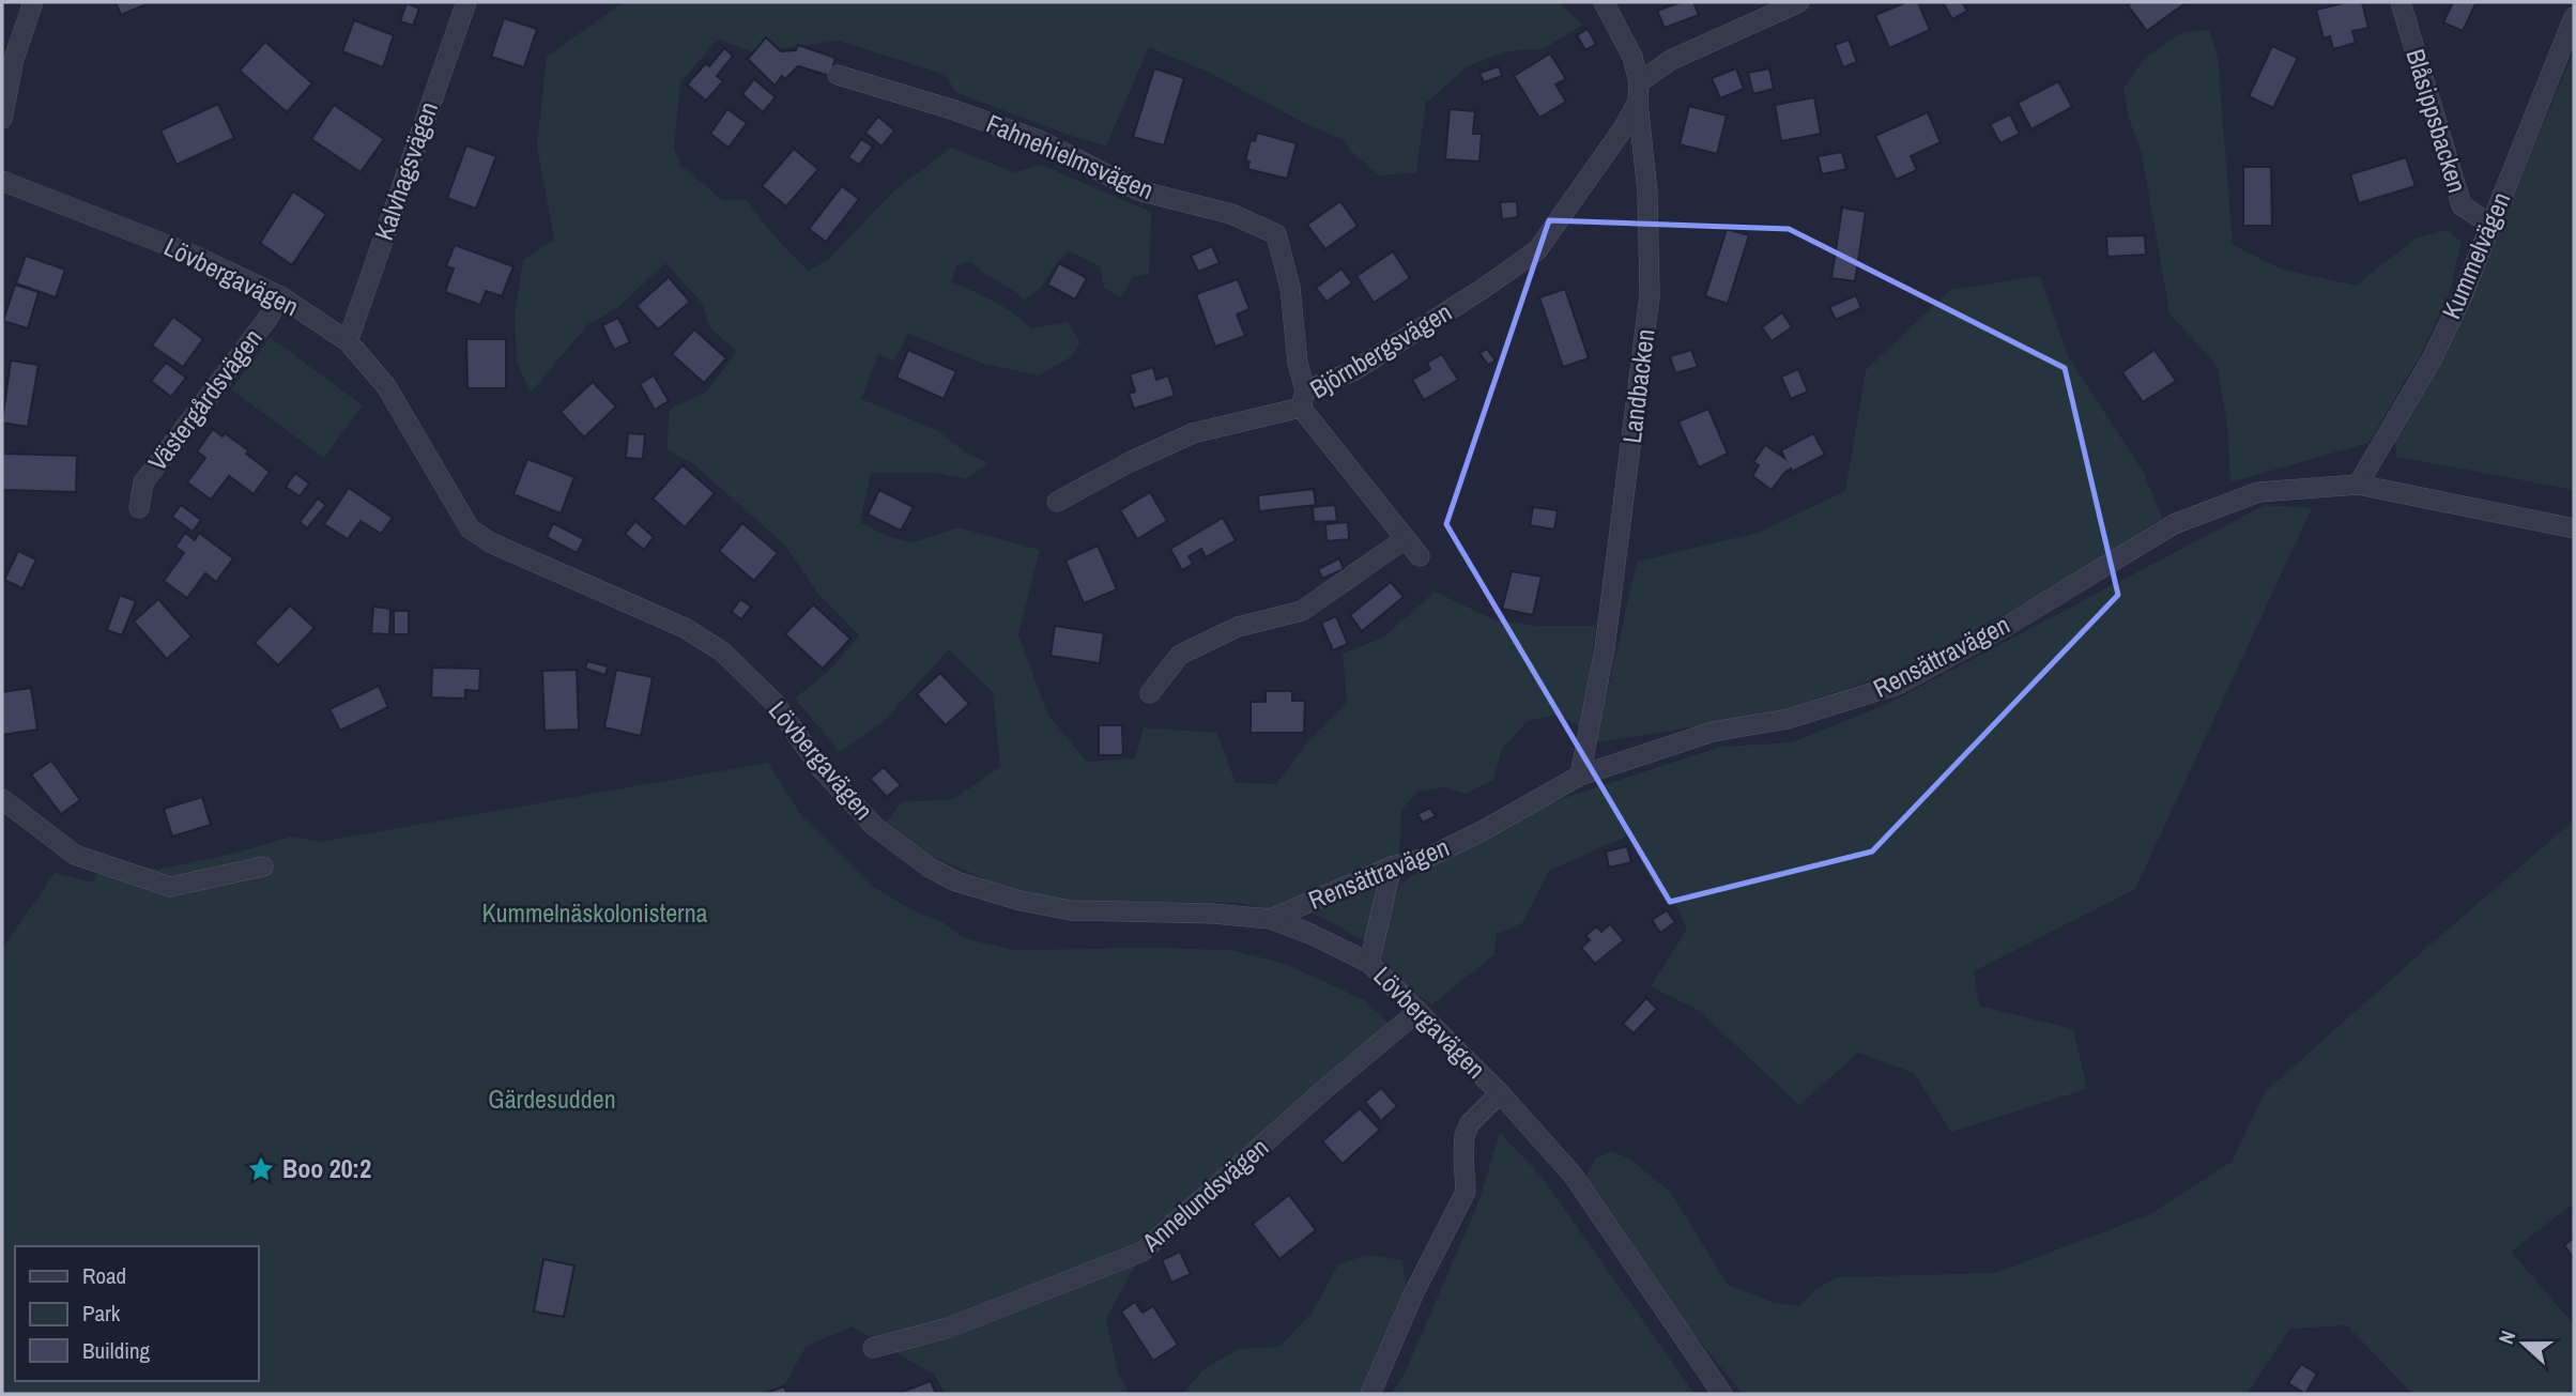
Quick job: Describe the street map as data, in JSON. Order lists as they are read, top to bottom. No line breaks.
{"streets":{"street":["Blåsippsbacken","Fahnehielmsvägen","Kalvhagsvägen","Kummelvägen","Lövbergavägen","Björnbergsvägen","Landbacken","Västergårdsvägen","Rensättravägen","Annelundsvägen"]},"crossings":[["Blåsippsbacken","Kummelvägen"],["Fahnehielmsvägen","Björnbergsvägen"],["Kalvhagsvägen","Lövbergavägen"],["Kummelvägen","Rensättravägen"],["Lövbergavägen","Västergårdsvägen"],["Lövbergavägen","Rensättravägen"],["Lövbergavägen","Annelundsvägen"],["Björnbergsvägen","Landbacken"],["Landbacken","Rensättravägen"]],"parks":["Kummelnäskolonisterna","Gärdesudden"],"places":{"place":["Boo 20:2"]},"legend":["Road","Park","Building"],"north":"left"}
